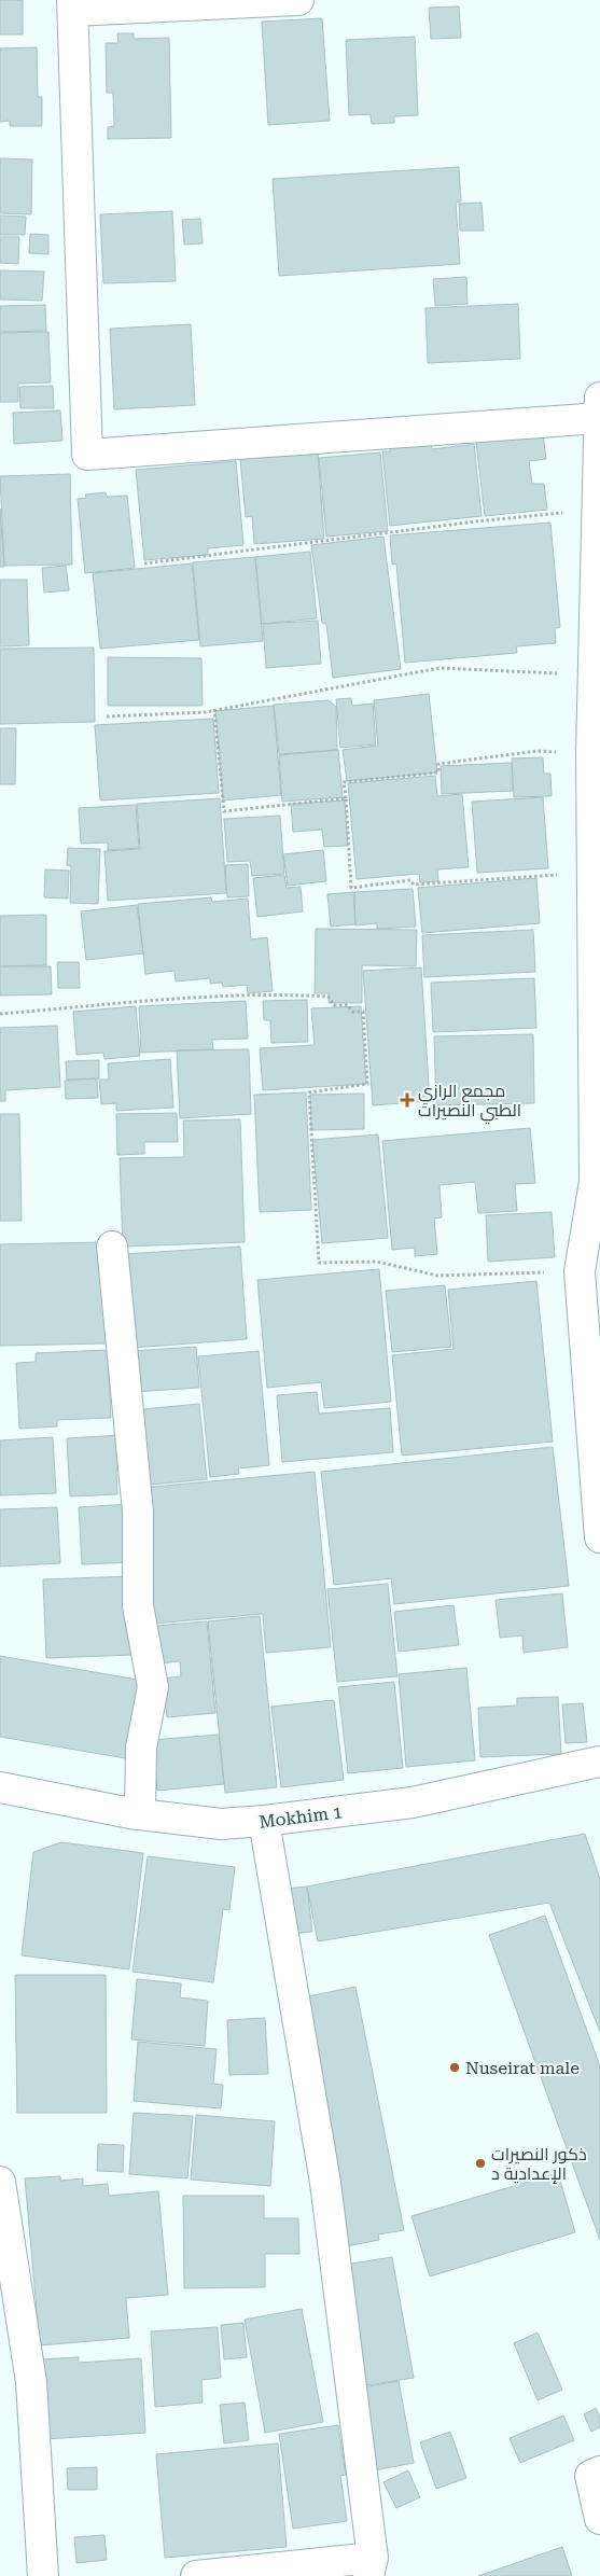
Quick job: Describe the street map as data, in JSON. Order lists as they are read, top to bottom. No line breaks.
{"streets":{"street":["Mokhim 1"]},"places":{"health":["مجمع الرازي الطبي النصيرات"],"other":["Nuseirat male","ذكور النصيرات الإعدادية د"]}}
